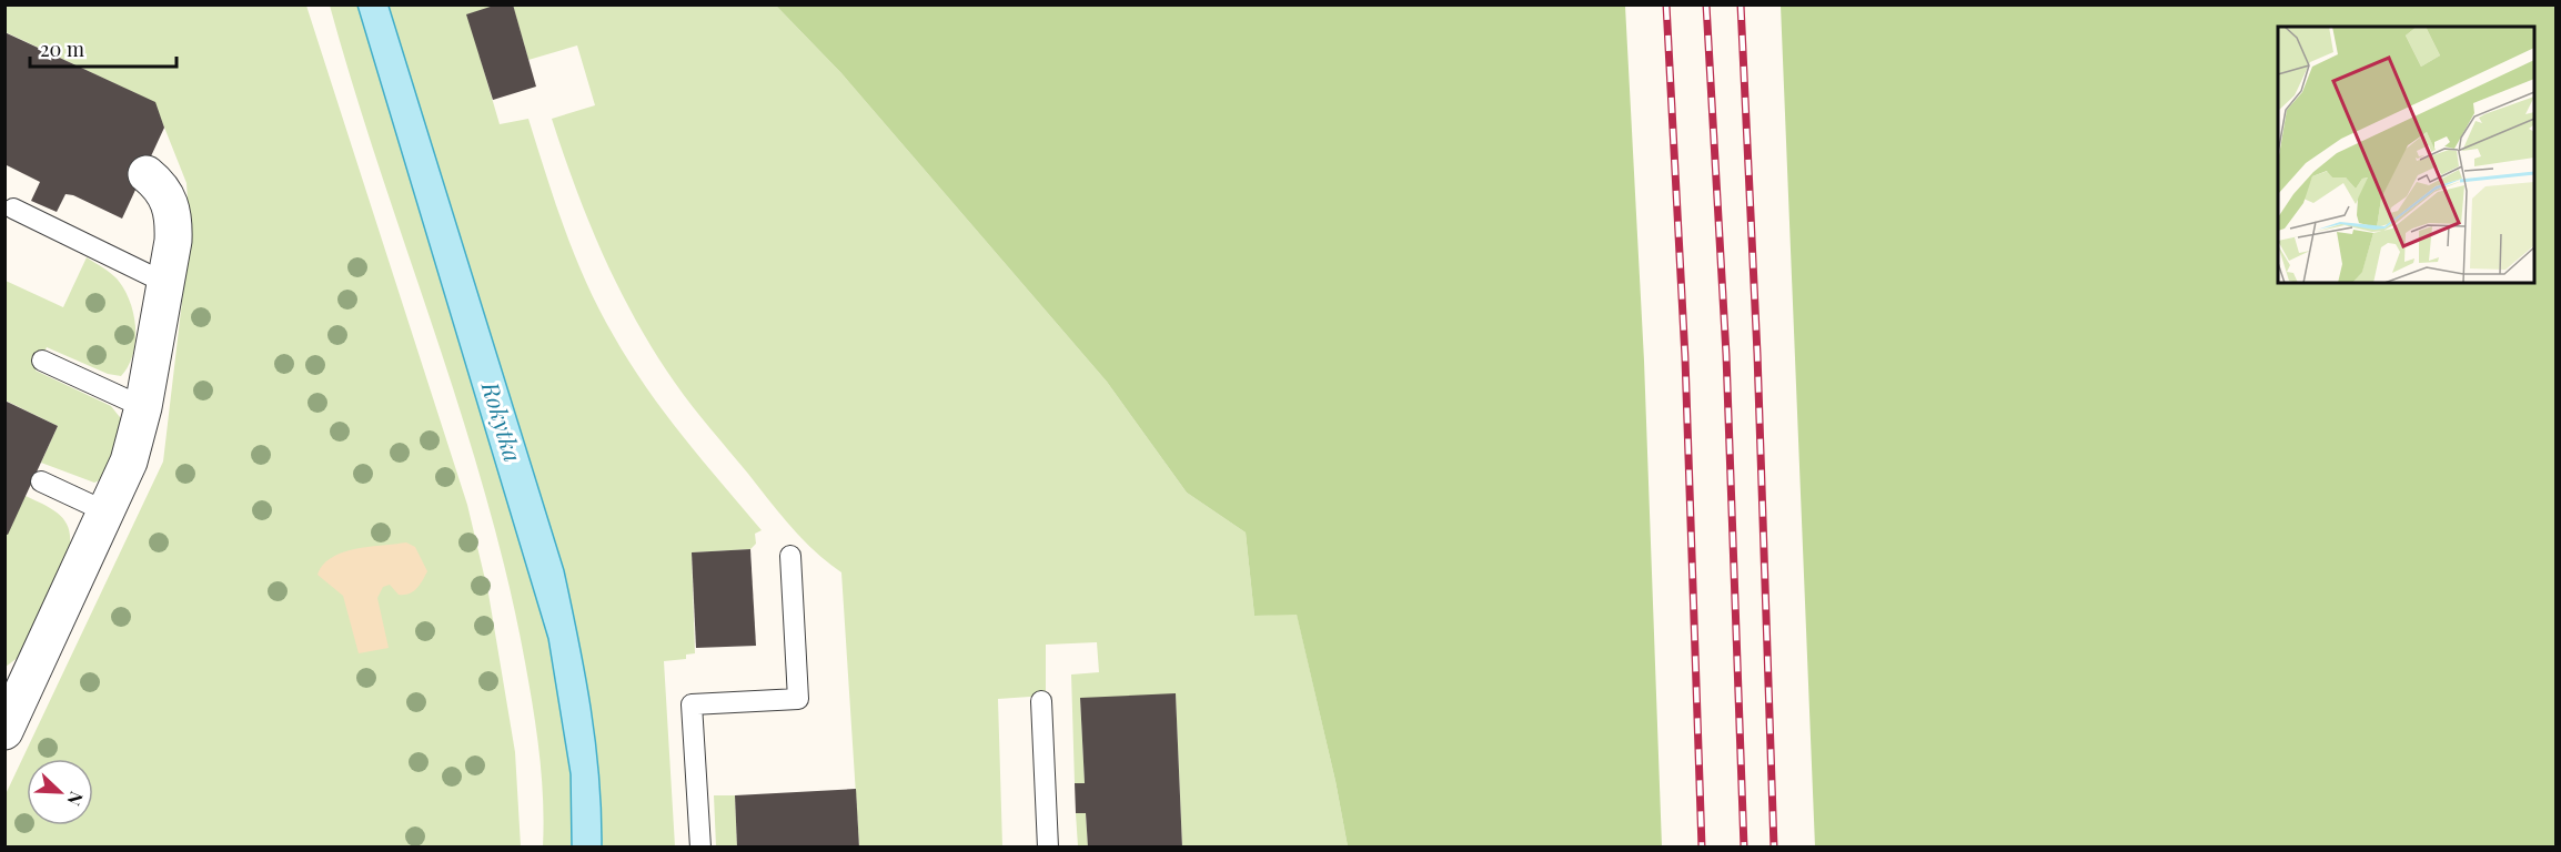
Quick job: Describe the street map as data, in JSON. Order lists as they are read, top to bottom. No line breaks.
{"water":["Rokytka"],"scale_bar":"20 m","north":"bottom right"}
